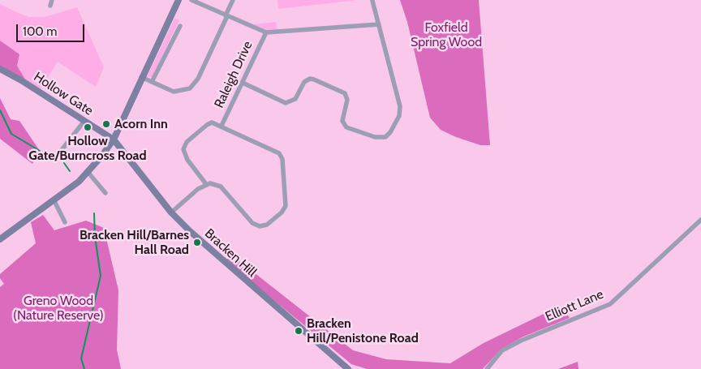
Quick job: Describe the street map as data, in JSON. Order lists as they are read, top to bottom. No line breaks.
{"streets":{"street":["Raleigh Drive","Hollow Gate","Bracken Hill","Elliott Lane"]},"crossings":[["Hollow Gate","Bracken Hill"]],"parks":["Foxfield Spring Wood","Greno Wood (Nature Reserve)"],"places":["Acorn Inn","Hollow Gate/Burncross Road","Bracken Hill/Barnes Hall Road","Bracken Hill/Penistone Road"],"scale_bar":"100 m"}
